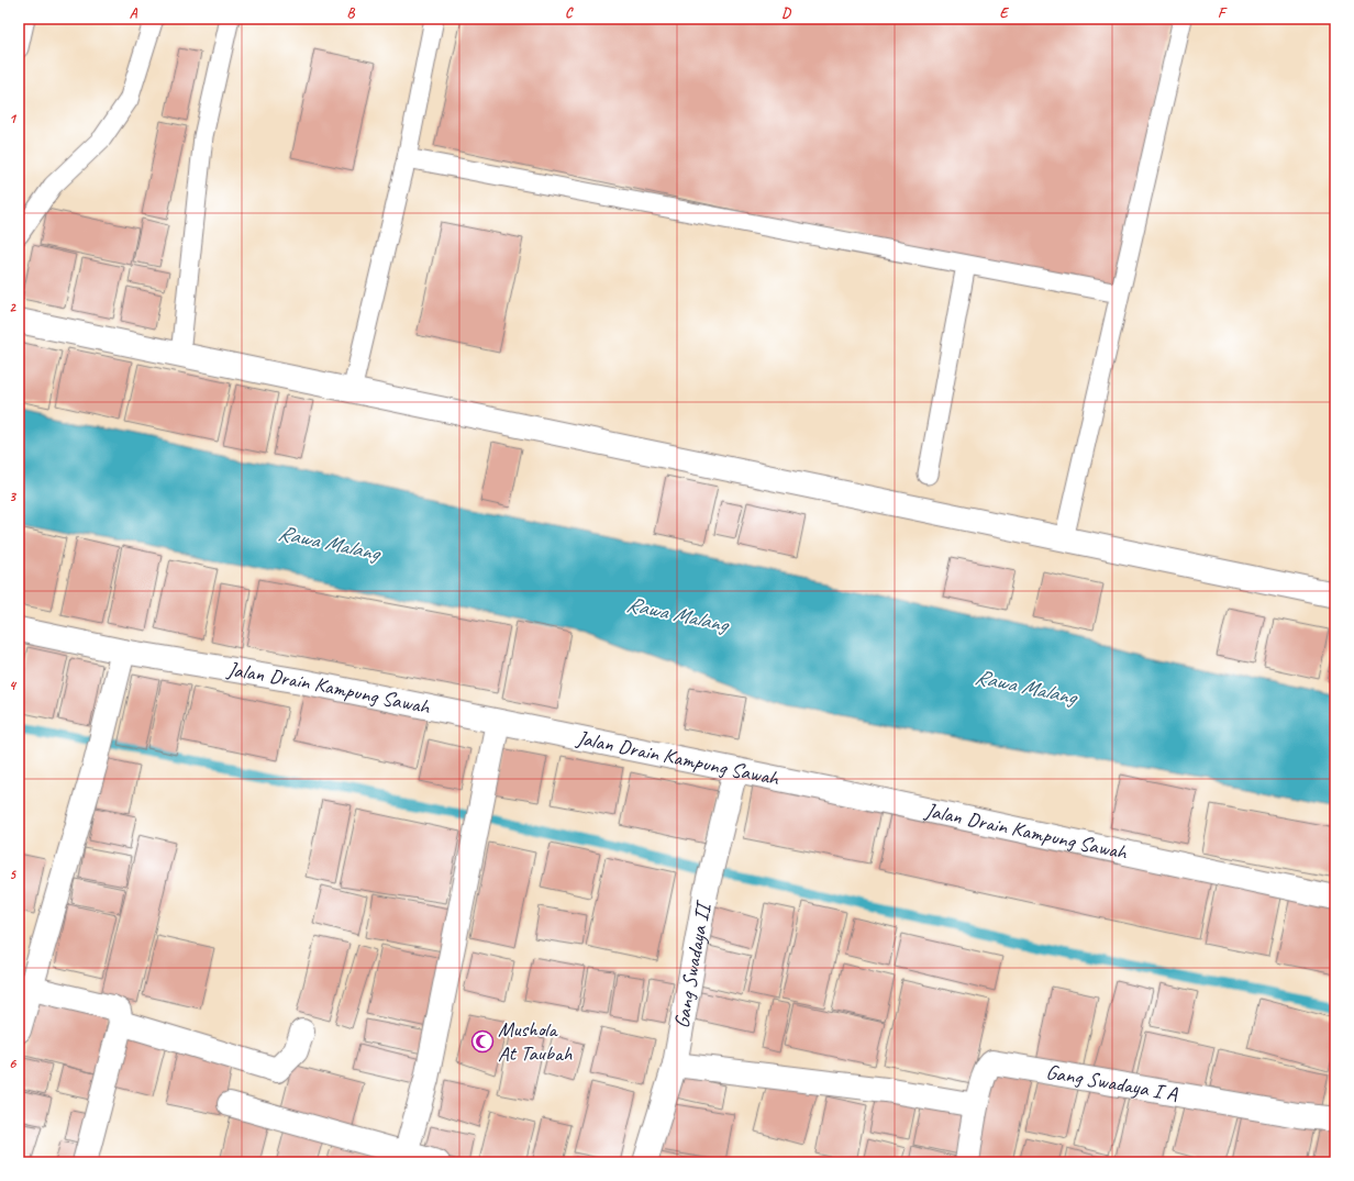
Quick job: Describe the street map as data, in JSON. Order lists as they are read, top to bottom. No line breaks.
{"streets":{"street":["Jalan Drain Kampung Sawah","Gang Swadaya II","Gang Swadaya I A"]},"crossings":[["Jalan Drain Kampung Sawah","Gang Swadaya II"]],"water":["Rawa Malang"],"places":{"mosque":["Mushola At Taubah"]},"grid":{"columns":["A","B","C","D","E","F"],"rows":["1","2","3","4","5","6"]}}
